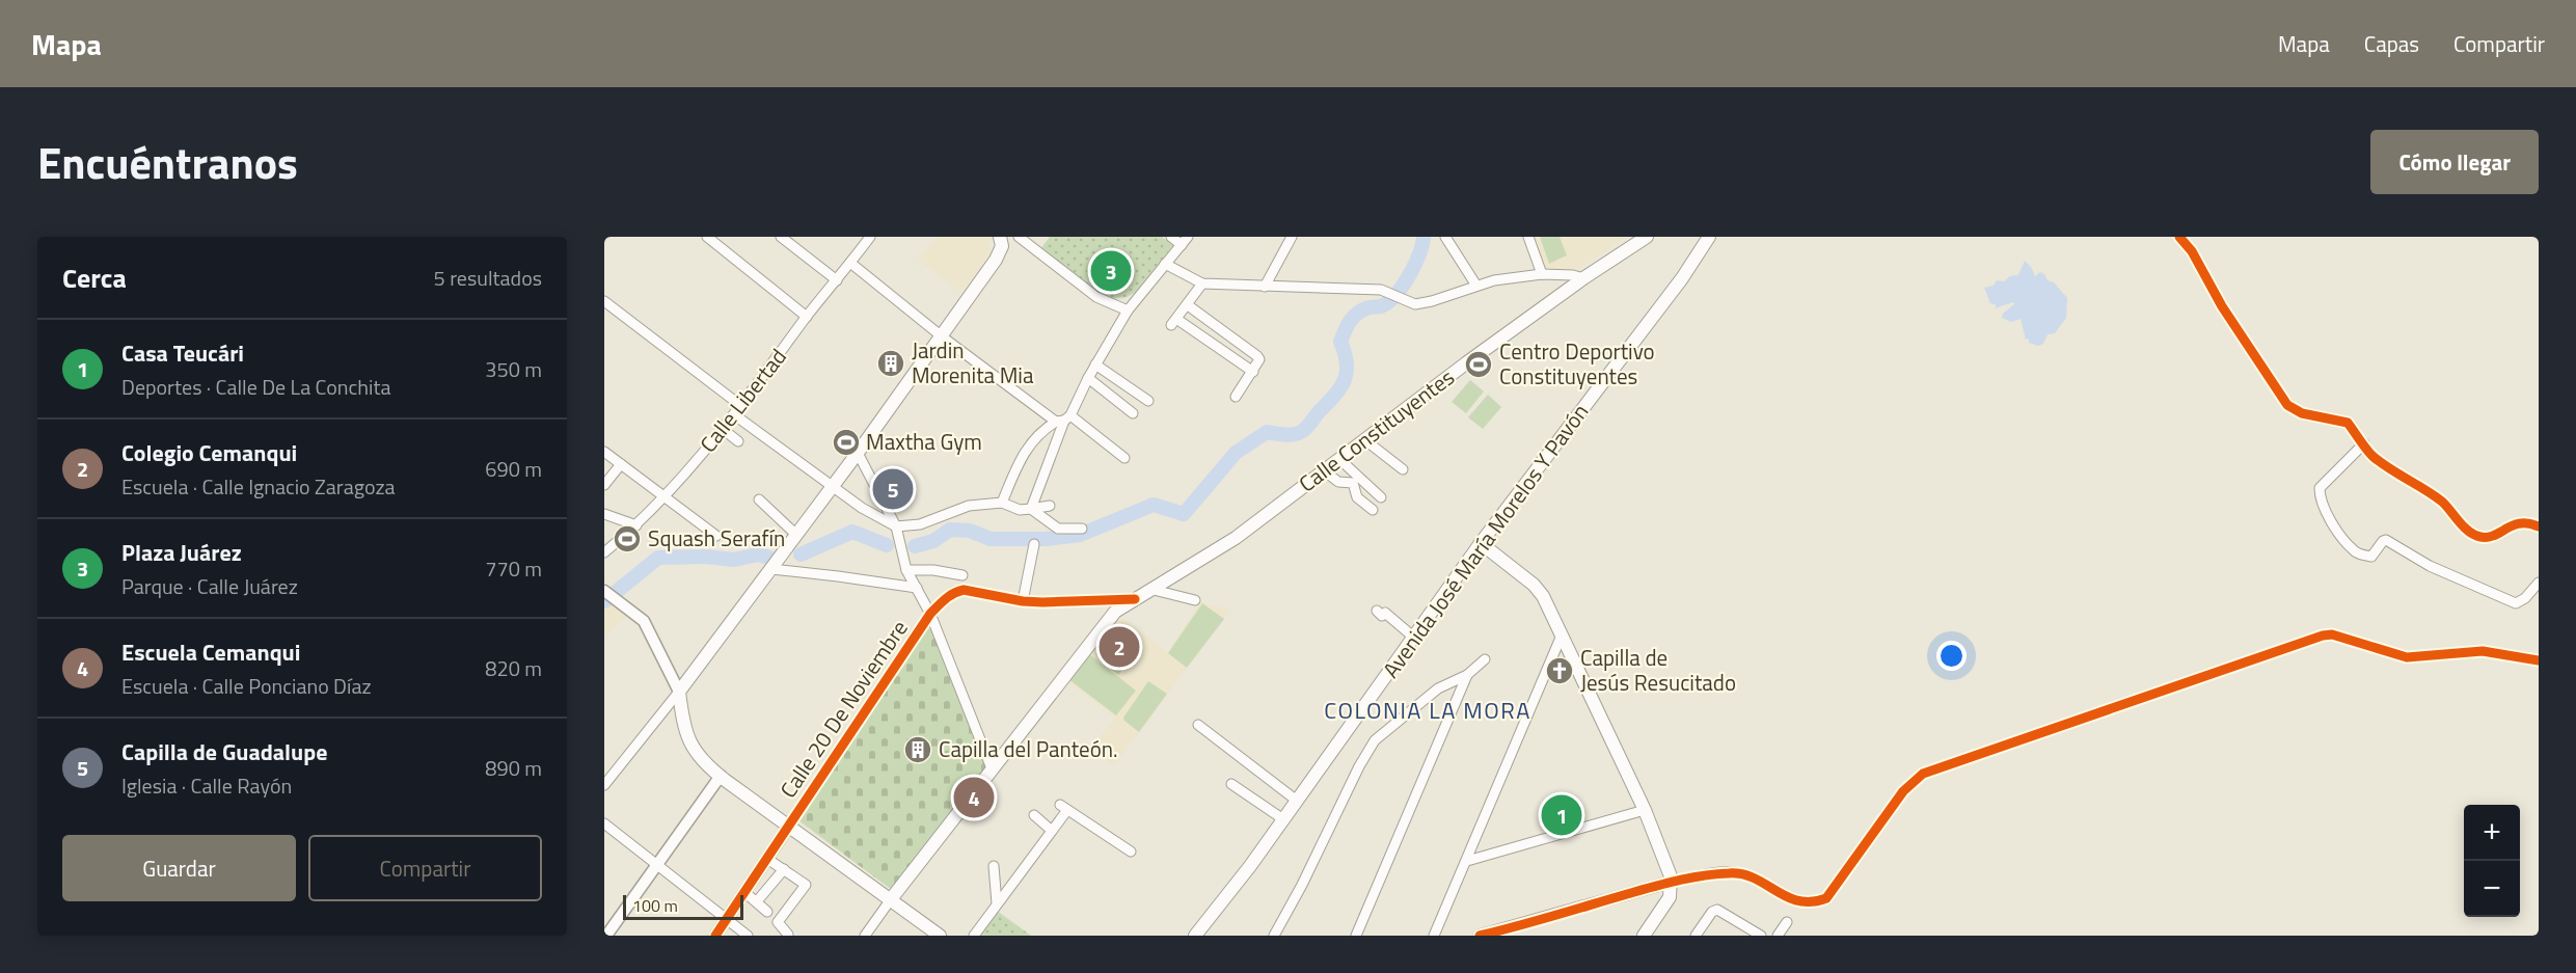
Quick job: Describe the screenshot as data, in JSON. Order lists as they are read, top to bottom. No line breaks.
{"streets":{"main road":["Calle Constituyentes","Avenida José María Morelos Y Pavón"],"street":["Calle Libertad","Calle 20 De Noviembre"]},"crossings":[["Calle Constituyentes","Calle 20 De Noviembre"]],"districts":["COLONIA LA MORA"],"places":{"building":["Jardin Morenita Mia","Capilla del Panteón."],"sports":["Centro Deportivo Constituyentes","Maxtha Gym","Squash Serafín"],"church":["Capilla de Jesús Resucitado"]},"scale_bar":"100 m","page":{"header":"Mapa","nav":["Mapa","Capas","Compartir"],"title":"Encuéntranos","buttons":["Cómo llegar",["Guardar","Compartir"]],"heading":["Cerca","5 resultados"],"pins":["3","5","2","4","1"],"list":[{"mark":"1","name":"Casa Teucári","note":"Deportes · Calle De La Conchita","value":"350 m"},{"mark":"2","name":"Colegio Cemanqui","note":"Escuela · Calle Ignacio Zaragoza","value":"690 m"},{"mark":"3","name":"Plaza Juárez","note":"Parque · Calle Juárez","value":"770 m"},{"mark":"4","name":"Escuela Cemanqui","note":"Escuela · Calle Ponciano Díaz","value":"820 m"},{"mark":"5","name":"Capilla de Guadalupe","note":"Iglesia · Calle Rayón","value":"890 m"}],"map_buttons":["+","−"],"scale":"100 m"}}
